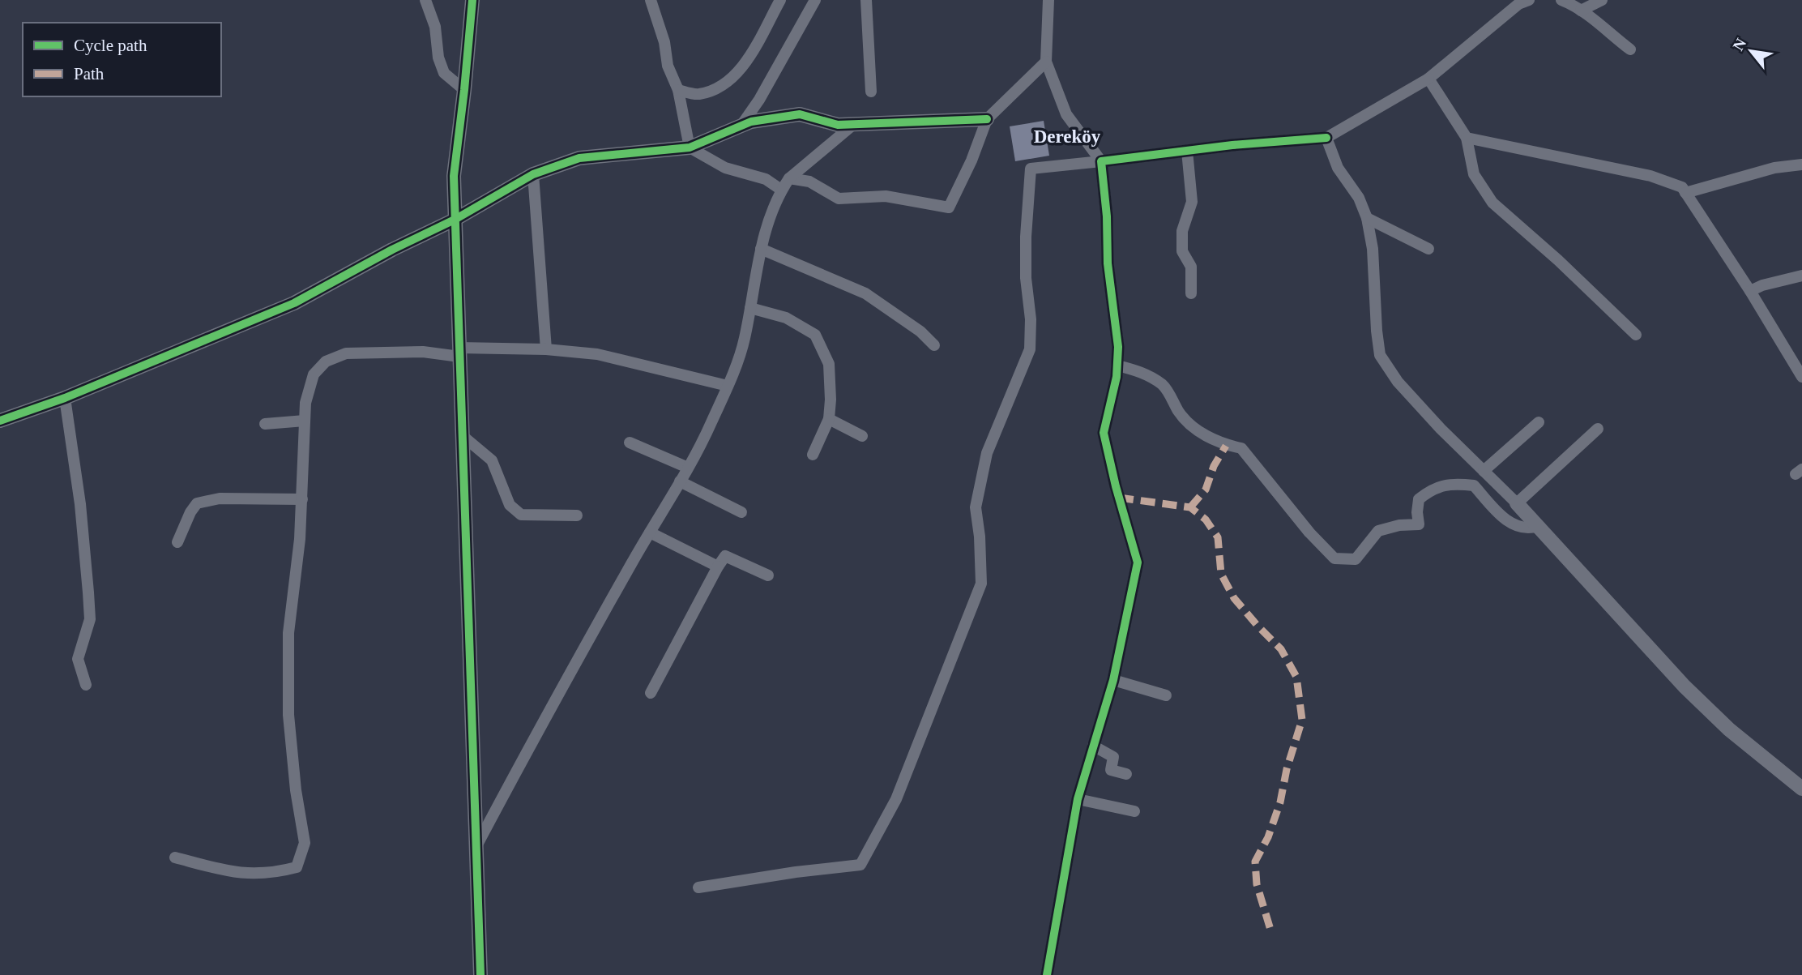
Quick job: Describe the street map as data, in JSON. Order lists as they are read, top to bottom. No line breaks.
{"districts":["Dereköy"],"legend":["Cycle path","Path"],"north":"top left"}
